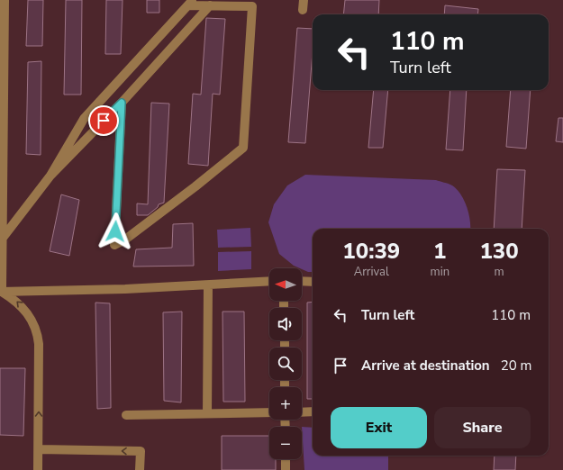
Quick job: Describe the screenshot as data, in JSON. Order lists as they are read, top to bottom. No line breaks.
{"north":"left","page":{"turn":["110 m","Turn left"],"eta":["10:39","Arrival","1","min","130","m"],"map_buttons":["+","−"],"list":[{"name":"Turn left","value":"110 m"},{"name":"Arrive at destination","value":"20 m"}],"buttons":["Exit","Share"]}}
